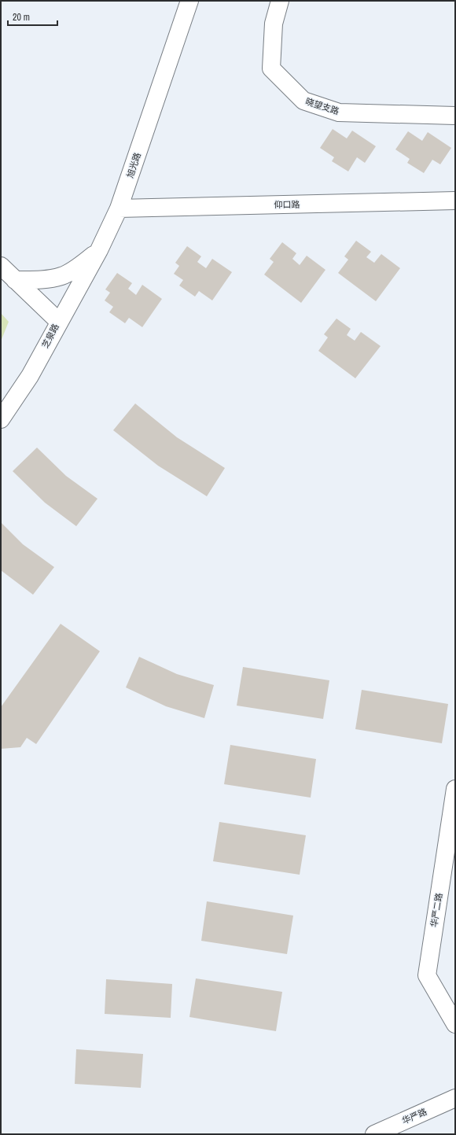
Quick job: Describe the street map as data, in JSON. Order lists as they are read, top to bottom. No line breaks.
{"streets":{"street":["晓望支路","旭光路","仰口路","芝泉路","华严二路","华严路"]},"crossings":[["旭光路","仰口路"],["旭光路","芝泉路"]],"scale_bar":"20 m"}
